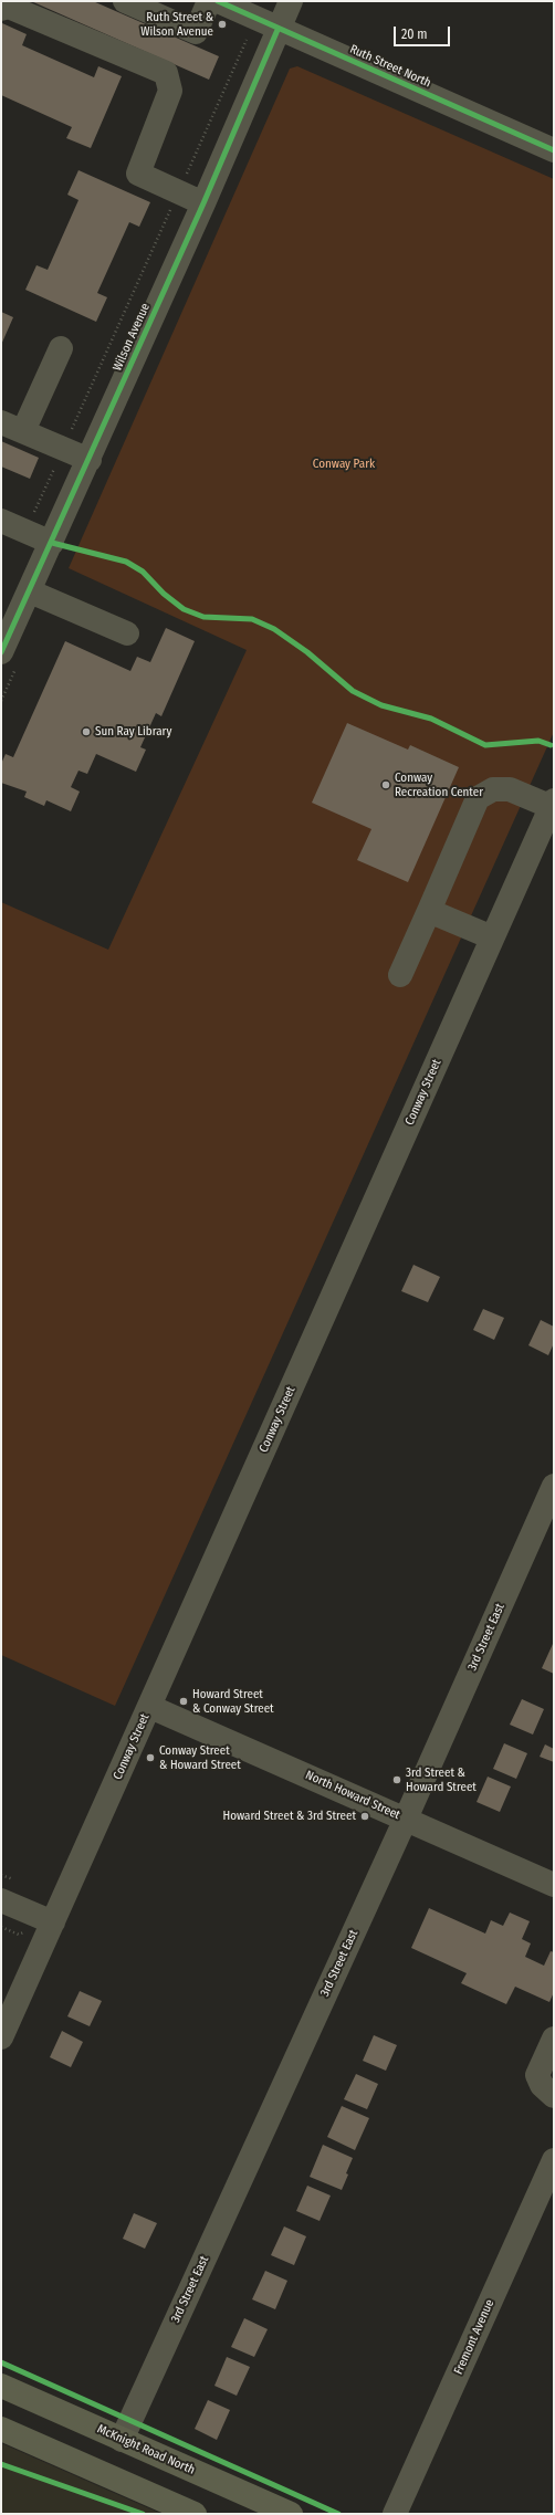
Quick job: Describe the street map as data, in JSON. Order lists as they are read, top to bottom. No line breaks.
{"streets":{"main road":["McKnight Road North"],"street":["Ruth Street North","Wilson Avenue","Conway Street","3rd Street East","North Howard Street","Fremont Avenue"]},"crossings":[["Ruth Street North","Wilson Avenue"],["Conway Street","North Howard Street"],["3rd Street East","North Howard Street"],["3rd Street East","McKnight Road North"]],"parks":["Conway Park"],"places":["Ruth Street & Wilson Avenue","Sun Ray Library","Conway Recreation Center","Howard Street & Conway Street","Conway Street & Howard Street","3rd Street & Howard Street","Howard Street & 3rd Street"],"scale_bar":"20 m"}
